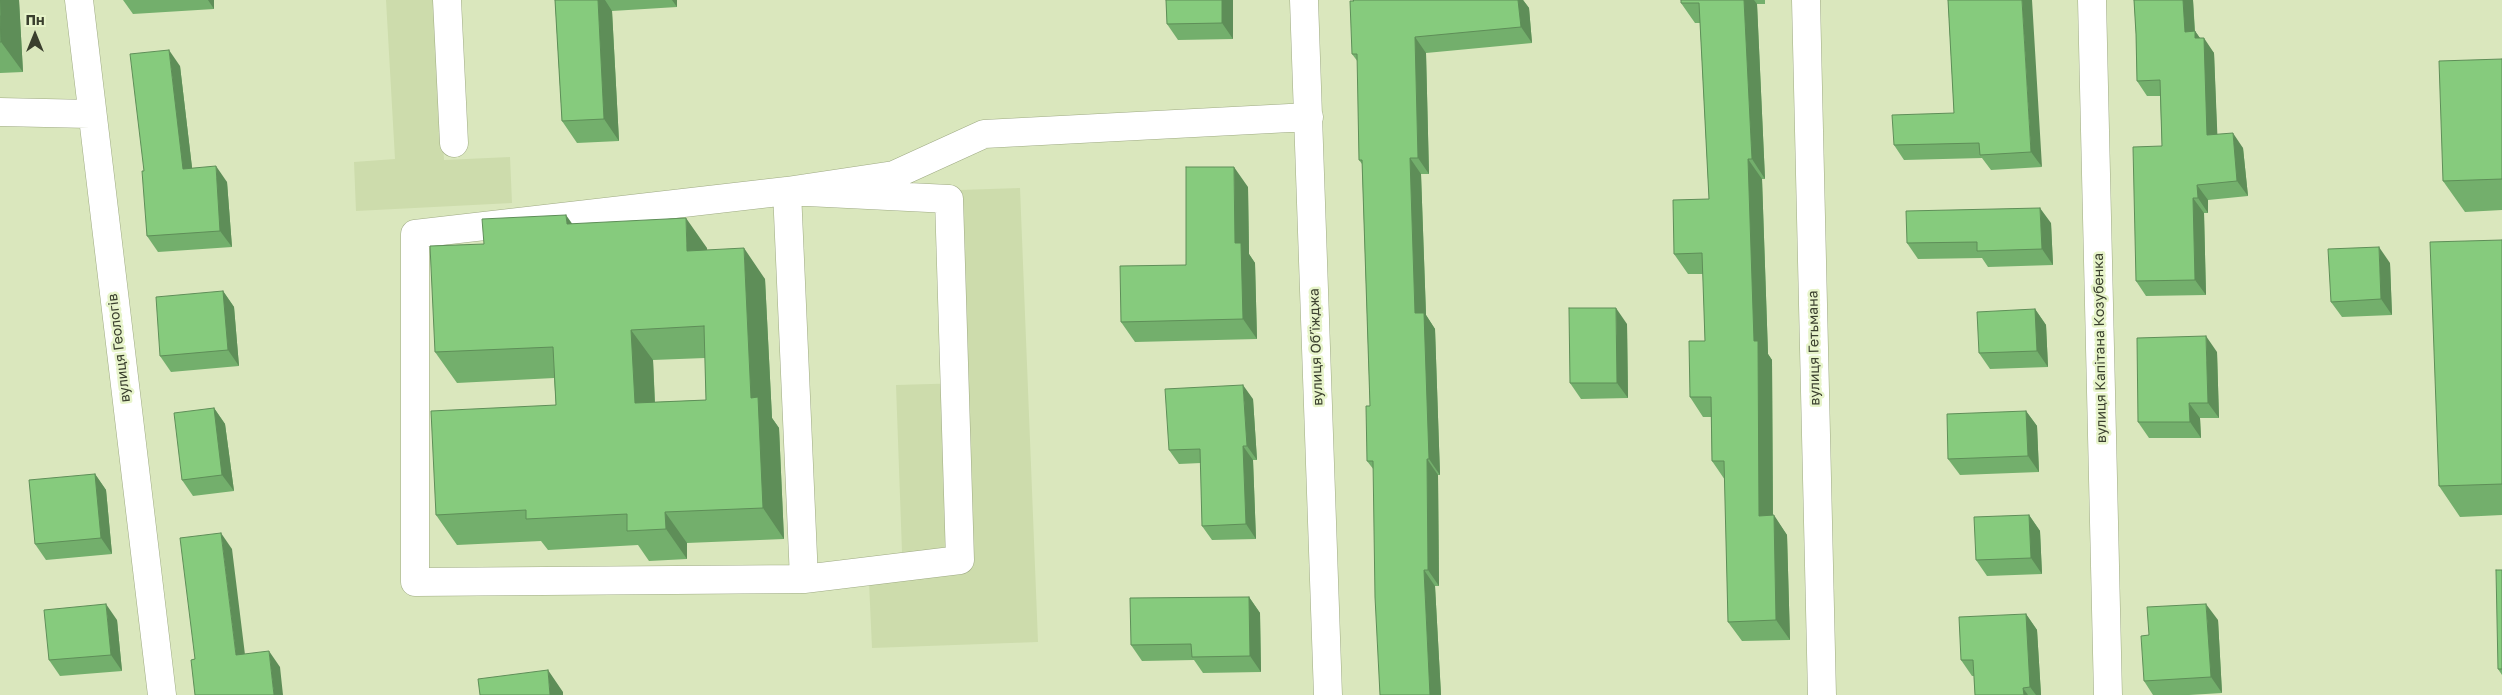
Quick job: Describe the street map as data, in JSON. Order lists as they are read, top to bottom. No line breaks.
{"streets":{"street":["вулиця Обʼїжджа","вулиця Геологів","вулиця Гетьмана","вулиця Капітана Козубенка"]},"north":"top"}
